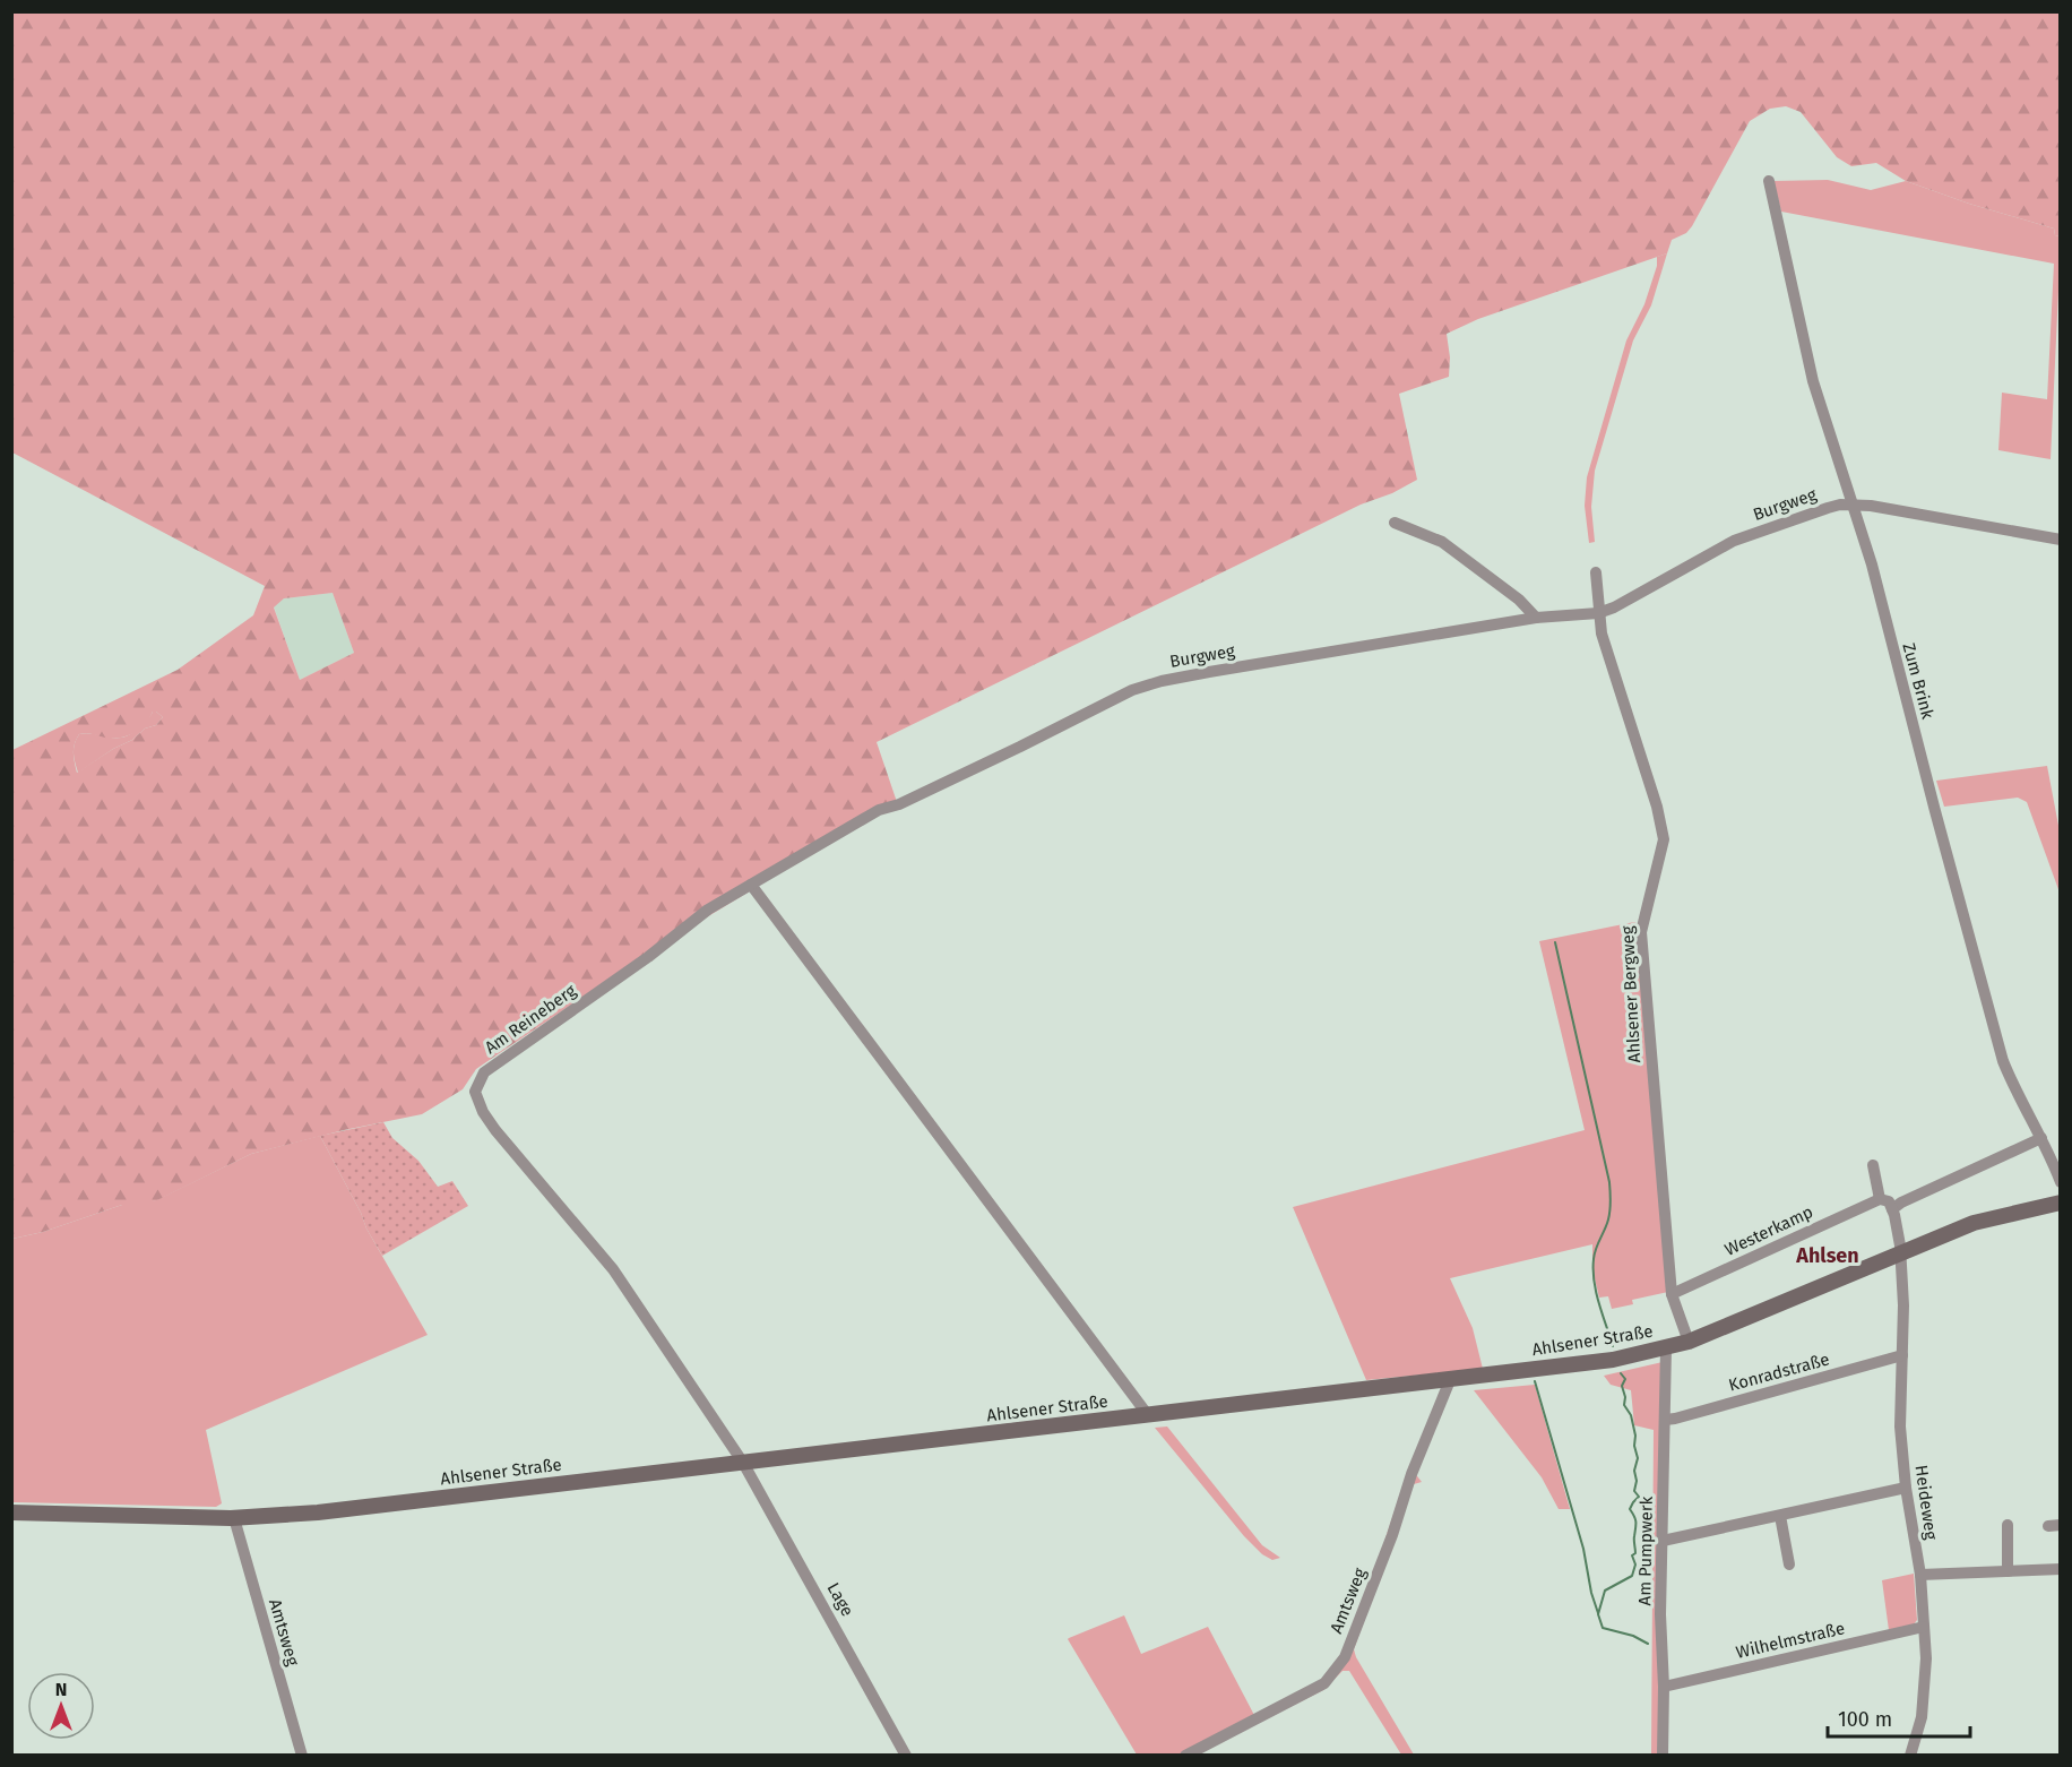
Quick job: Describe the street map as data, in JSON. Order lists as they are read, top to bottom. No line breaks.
{"streets":{"main road":["Ahlsener Straße"],"street":["Burgweg","Zum Brink","Ahlsener Bergweg","Am Reineberg","Westerkamp","Konradstraße","Heideweg","Am Pumpwerk","Lage","Amtsweg","Wilhelmstraße"]},"crossings":[["Burgweg","Zum Brink"],["Burgweg","Ahlsener Bergweg"],["Burgweg","Am Reineberg"],["Ahlsener Bergweg","Westerkamp"],["Ahlsener Bergweg","Ahlsener Straße"],["Am Reineberg","Ahlsener Straße"],["Am Reineberg","Lage"],["Ahlsener Straße","Heideweg"],["Ahlsener Straße","Am Pumpwerk"],["Ahlsener Straße","Lage"],["Ahlsener Straße","Amtsweg"],["Konradstraße","Heideweg"],["Konradstraße","Am Pumpwerk"],["Heideweg","Wilhelmstraße"],["Am Pumpwerk","Wilhelmstraße"]],"districts":["Ahlsen"],"scale_bar":"100 m","north":"top"}
